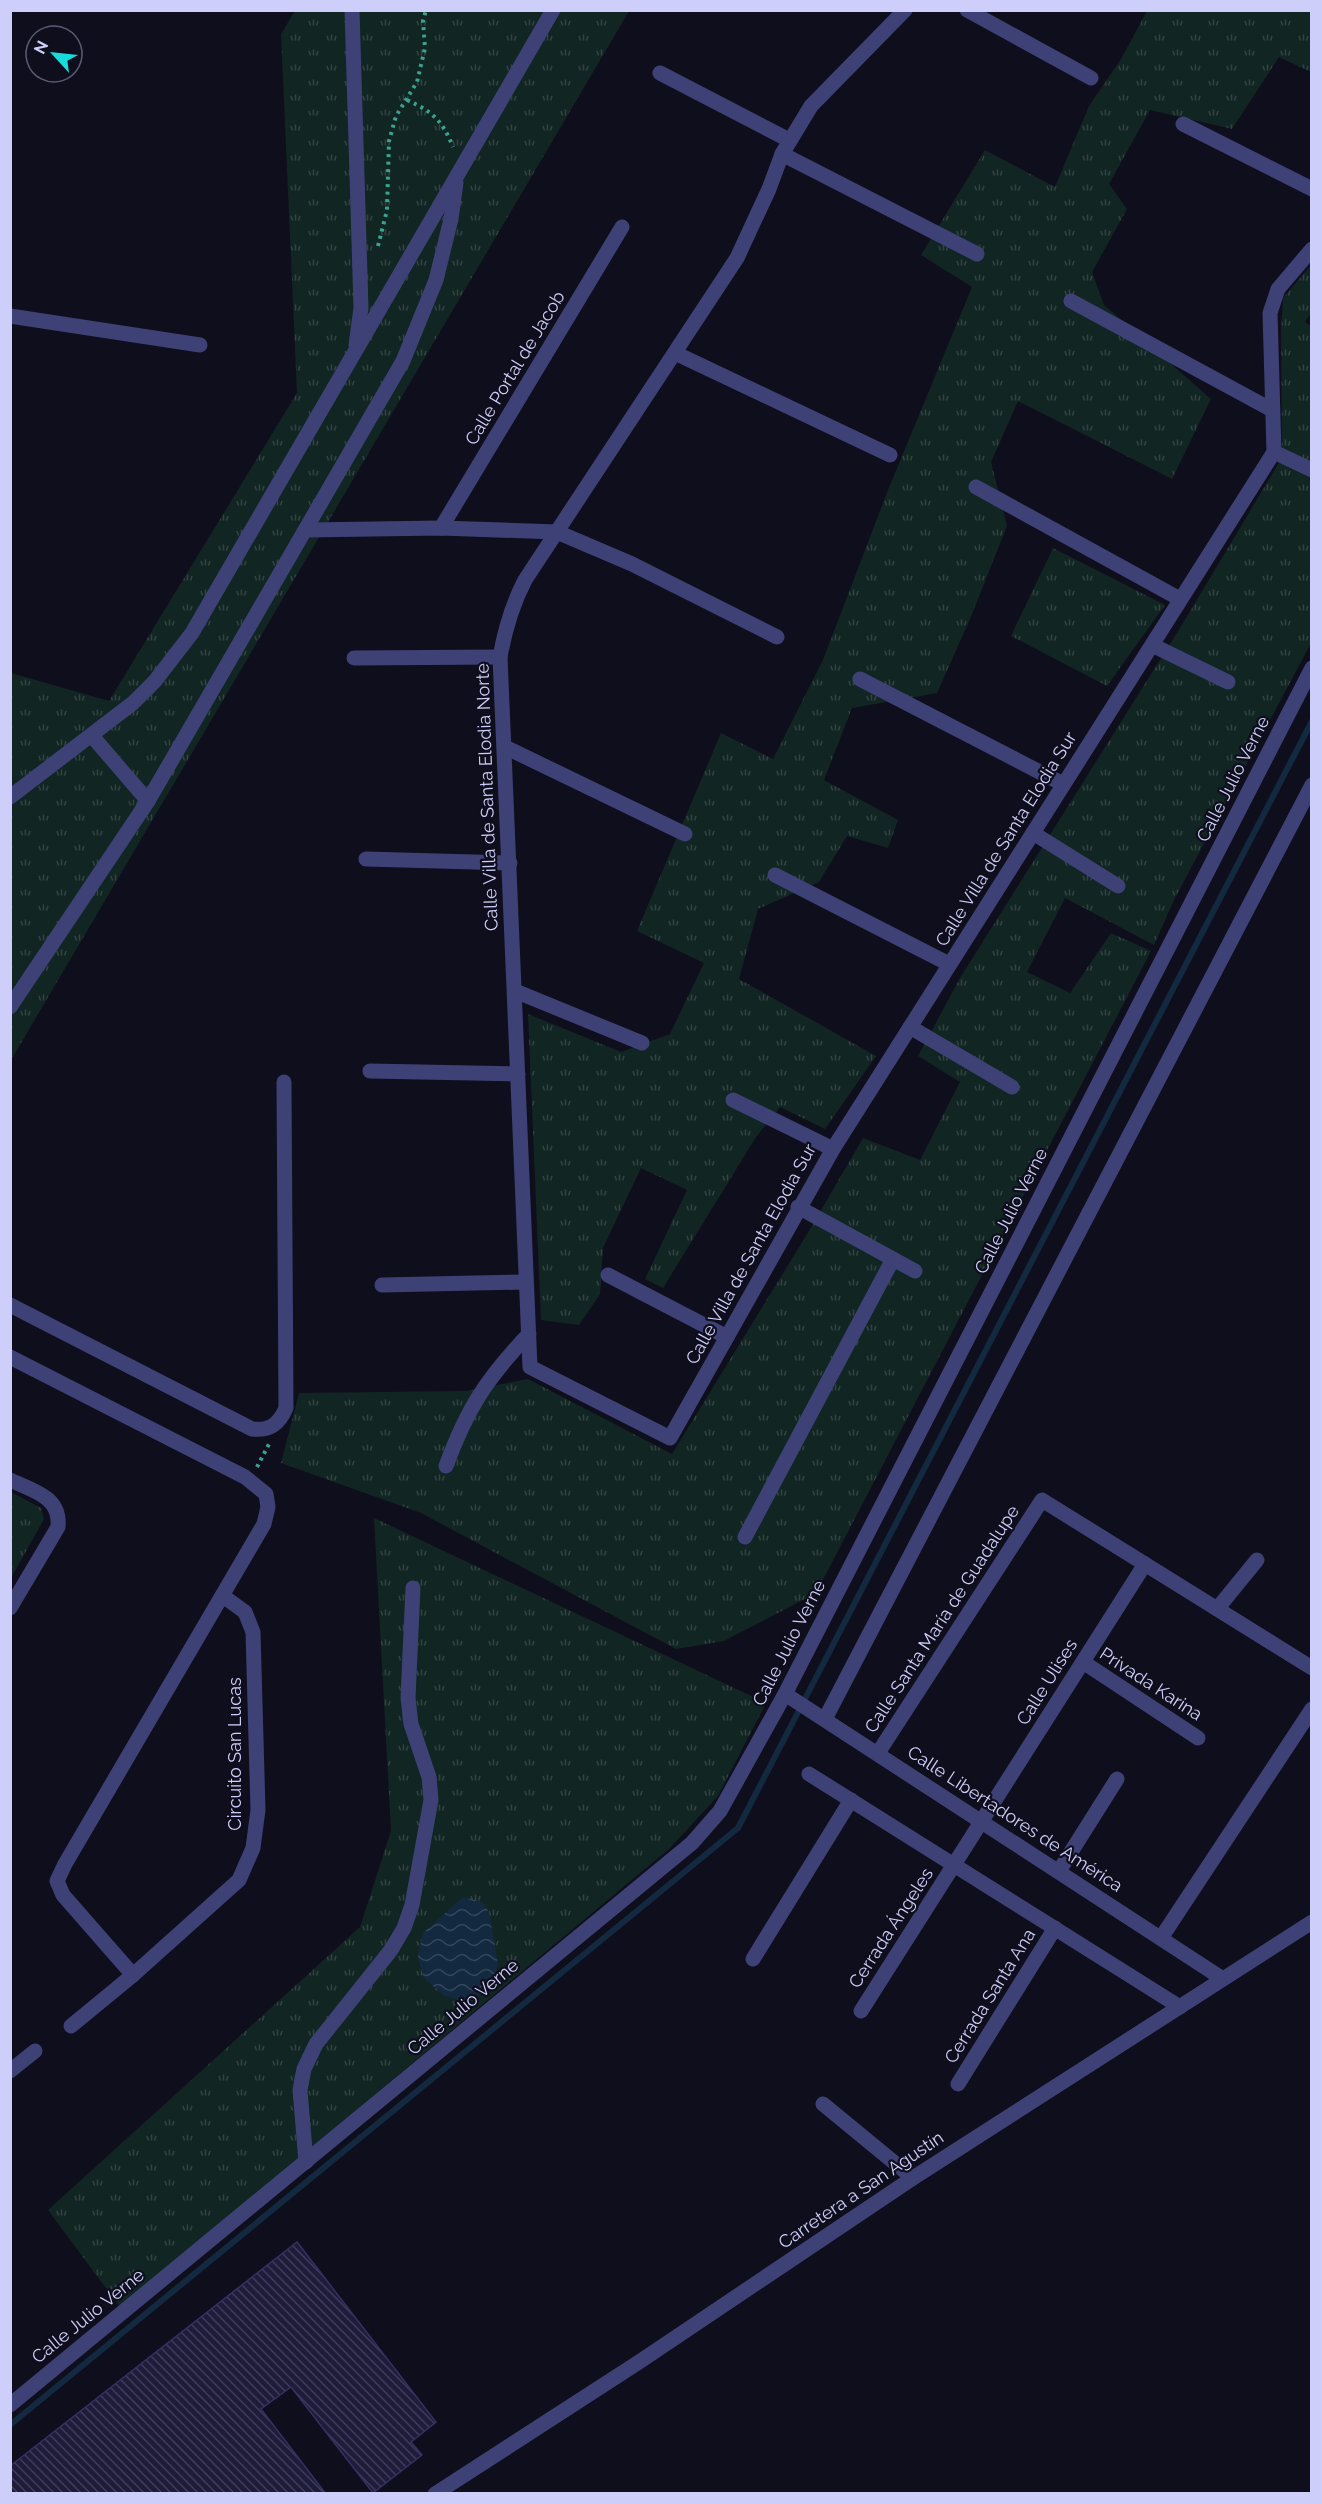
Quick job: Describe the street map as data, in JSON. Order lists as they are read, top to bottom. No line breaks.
{"streets":{"street":["Calle Portal de Jacob","Calle Julio Verne","Calle Villa de Santa Elodia Norte","Calle Villa de Santa Elodia Sur","Calle Santa María de Guadalupe","Calle Ulises","Privada Karina","Circuito San Lucas","Calle Libertadores de América","Cerrada Ángeles","Cerrada Santa Ana","Carretera a San Agustín"]},"crossings":[["Calle Julio Verne","Calle Libertadores de América"],["Calle Villa de Santa Elodia Norte","Calle Villa de Santa Elodia Sur"],["Calle Santa María de Guadalupe","Calle Ulises"],["Calle Santa María de Guadalupe","Calle Libertadores de América"],["Calle Ulises","Privada Karina"],["Calle Ulises","Calle Libertadores de América"],["Calle Ulises","Cerrada Ángeles"],["Calle Libertadores de América","Carretera a San Agustín"]],"north":"top left"}
